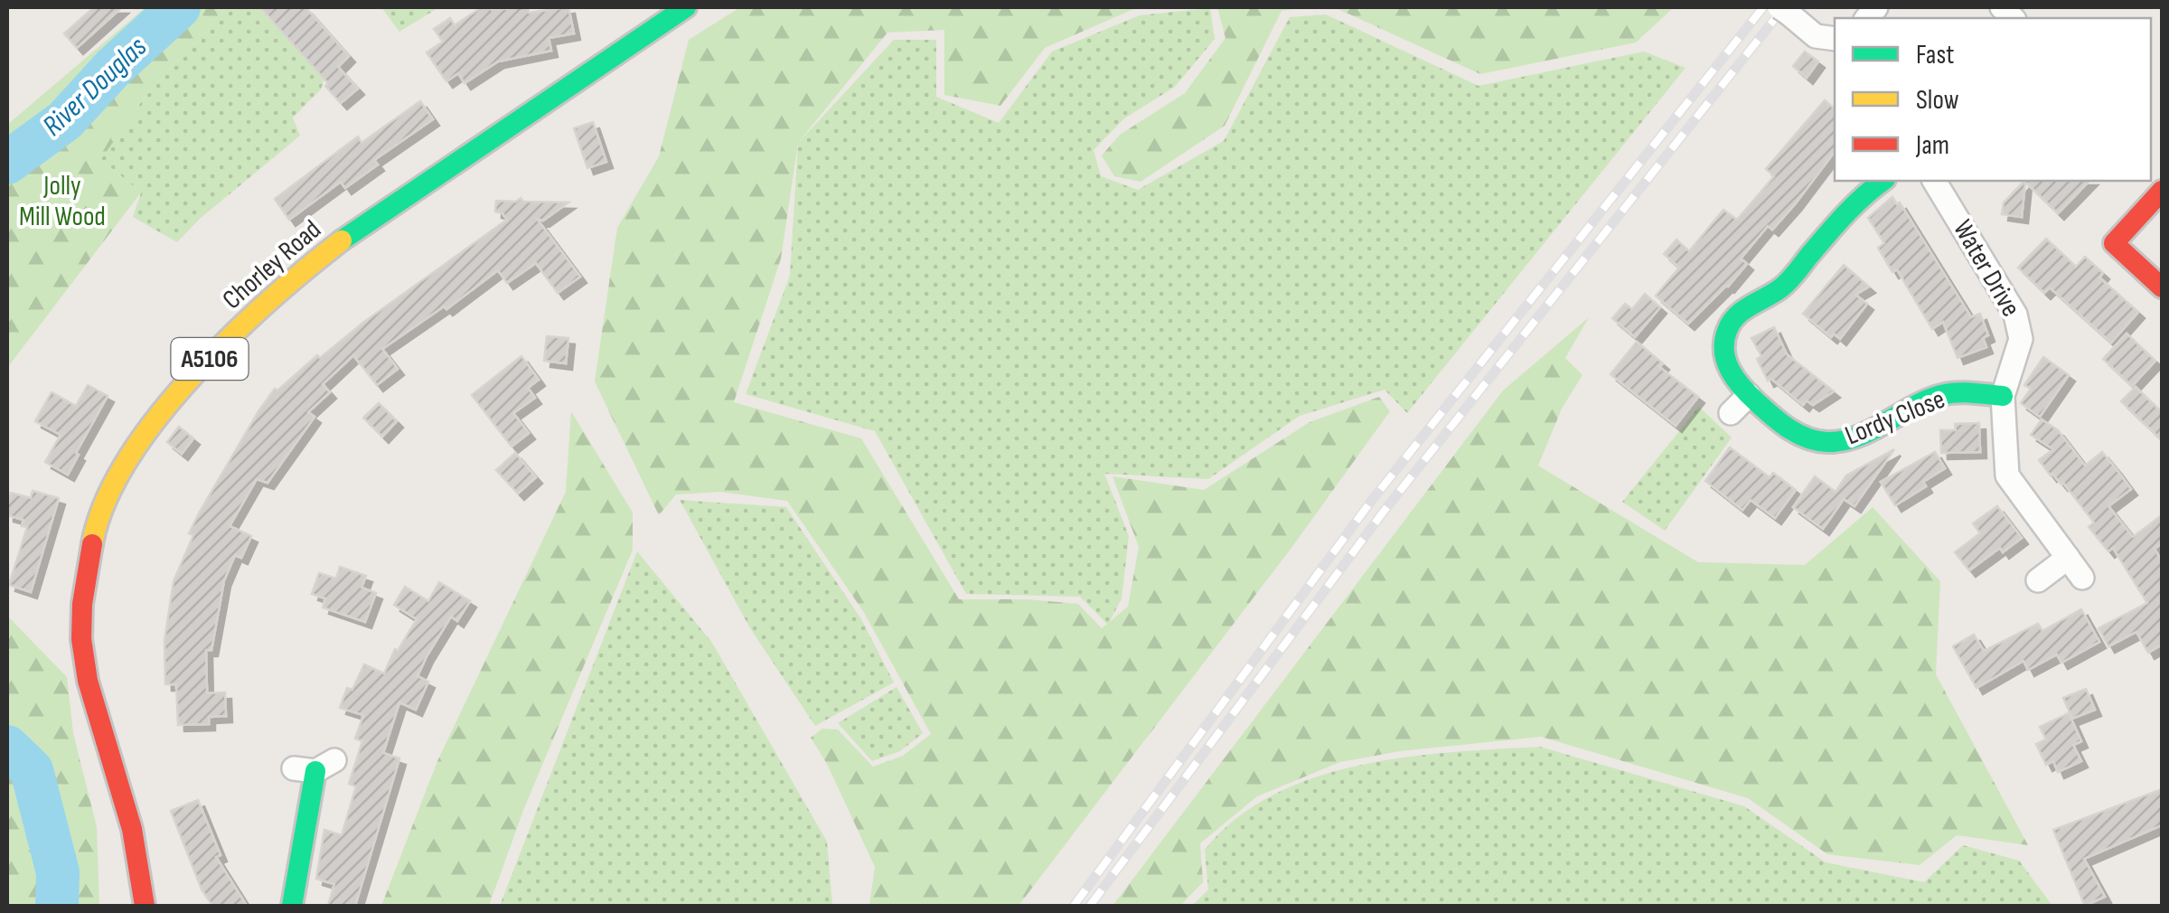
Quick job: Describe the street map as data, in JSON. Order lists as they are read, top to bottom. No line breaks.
{"streets":{"main road":["Chorley Road","A5106","Lordy Close"],"street":["Water Drive"]},"crossings":[["Water Drive","Lordy Close"]],"water":["River Douglas"],"parks":["Jolly Mill Wood"],"legend":["Fast","Slow","Jam"]}
